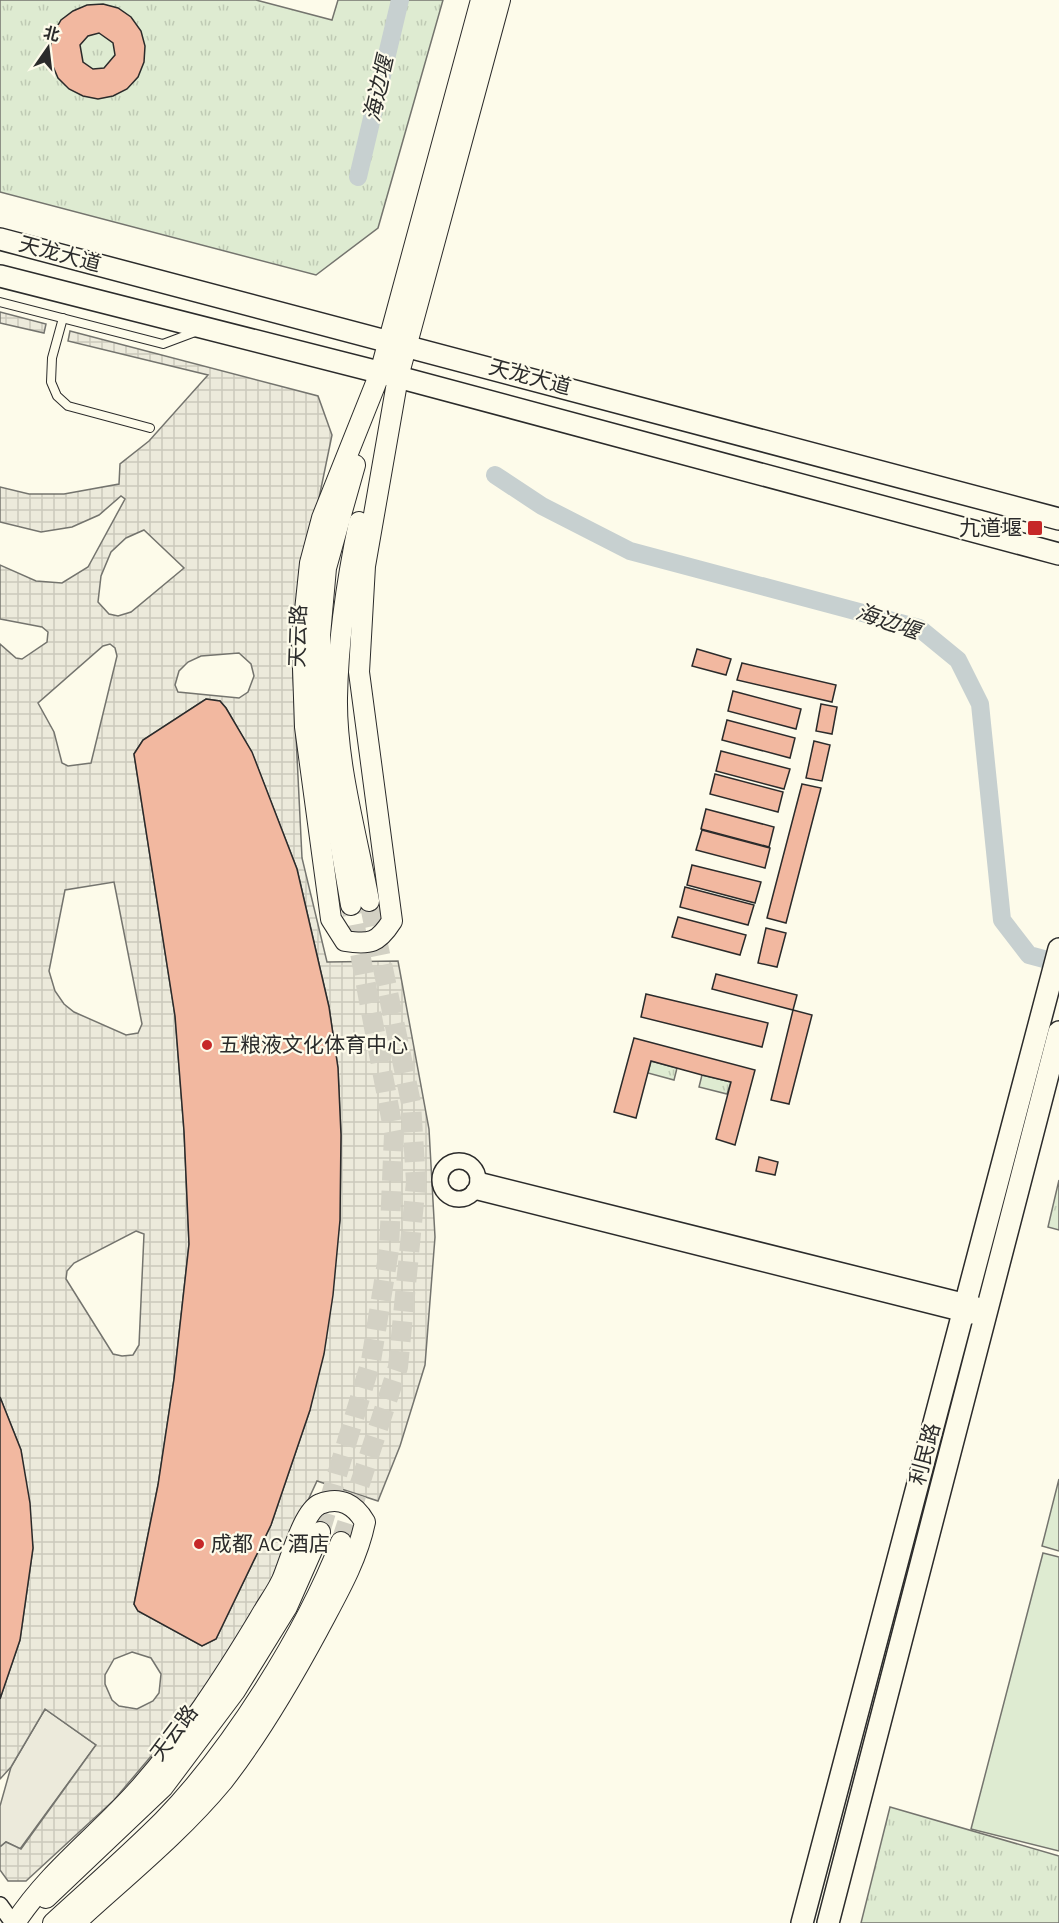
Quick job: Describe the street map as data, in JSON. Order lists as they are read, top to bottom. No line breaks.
{"streets":{"main road":["天龙大道","利民路"],"street":["天云路"]},"crossings":[["天龙大道","天云路"]],"water":["海边堰"],"places":{"transit":["九道堰"],"other":["五粮液文化体育中心","成都 AC 酒店"]},"north":"top"}
